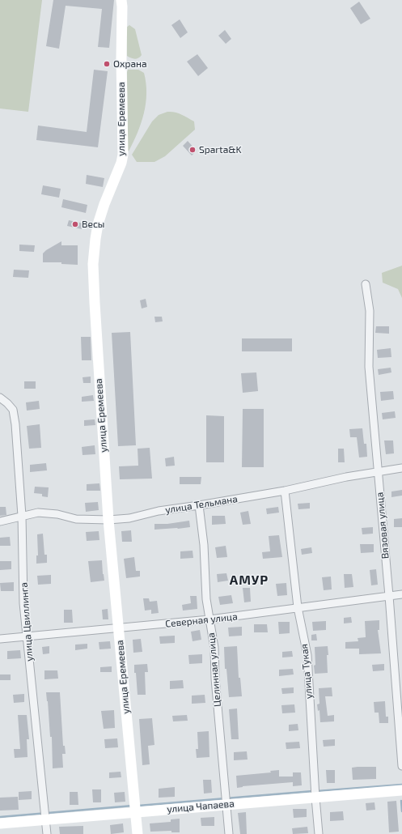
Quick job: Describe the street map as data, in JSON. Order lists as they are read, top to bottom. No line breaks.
{"streets":{"street":["улица Еремеева","улица Тельмана","Вязовая улица","Северная улица","улица Цвиллинга","Целинная улица","улица Тукая","улица Чапаева"]},"crossings":[["улица Еремеева","улица Тельмана"],["улица Еремеева","Северная улица"],["улица Еремеева","улица Чапаева"],["улица Тельмана","Вязовая улица"],["улица Тельмана","улица Цвиллинга"],["улица Тельмана","Целинная улица"],["улица Тельмана","улица Тукая"],["Вязовая улица","Северная улица"],["Северная улица","улица Цвиллинга"],["Северная улица","Целинная улица"],["Северная улица","улица Тукая"],["улица Цвиллинга","улица Чапаева"],["Целинная улица","улица Чапаева"],["улица Тукая","улица Чапаева"]],"districts":["АМУР"],"places":["Охрана","Sparta&K","Весы"]}
